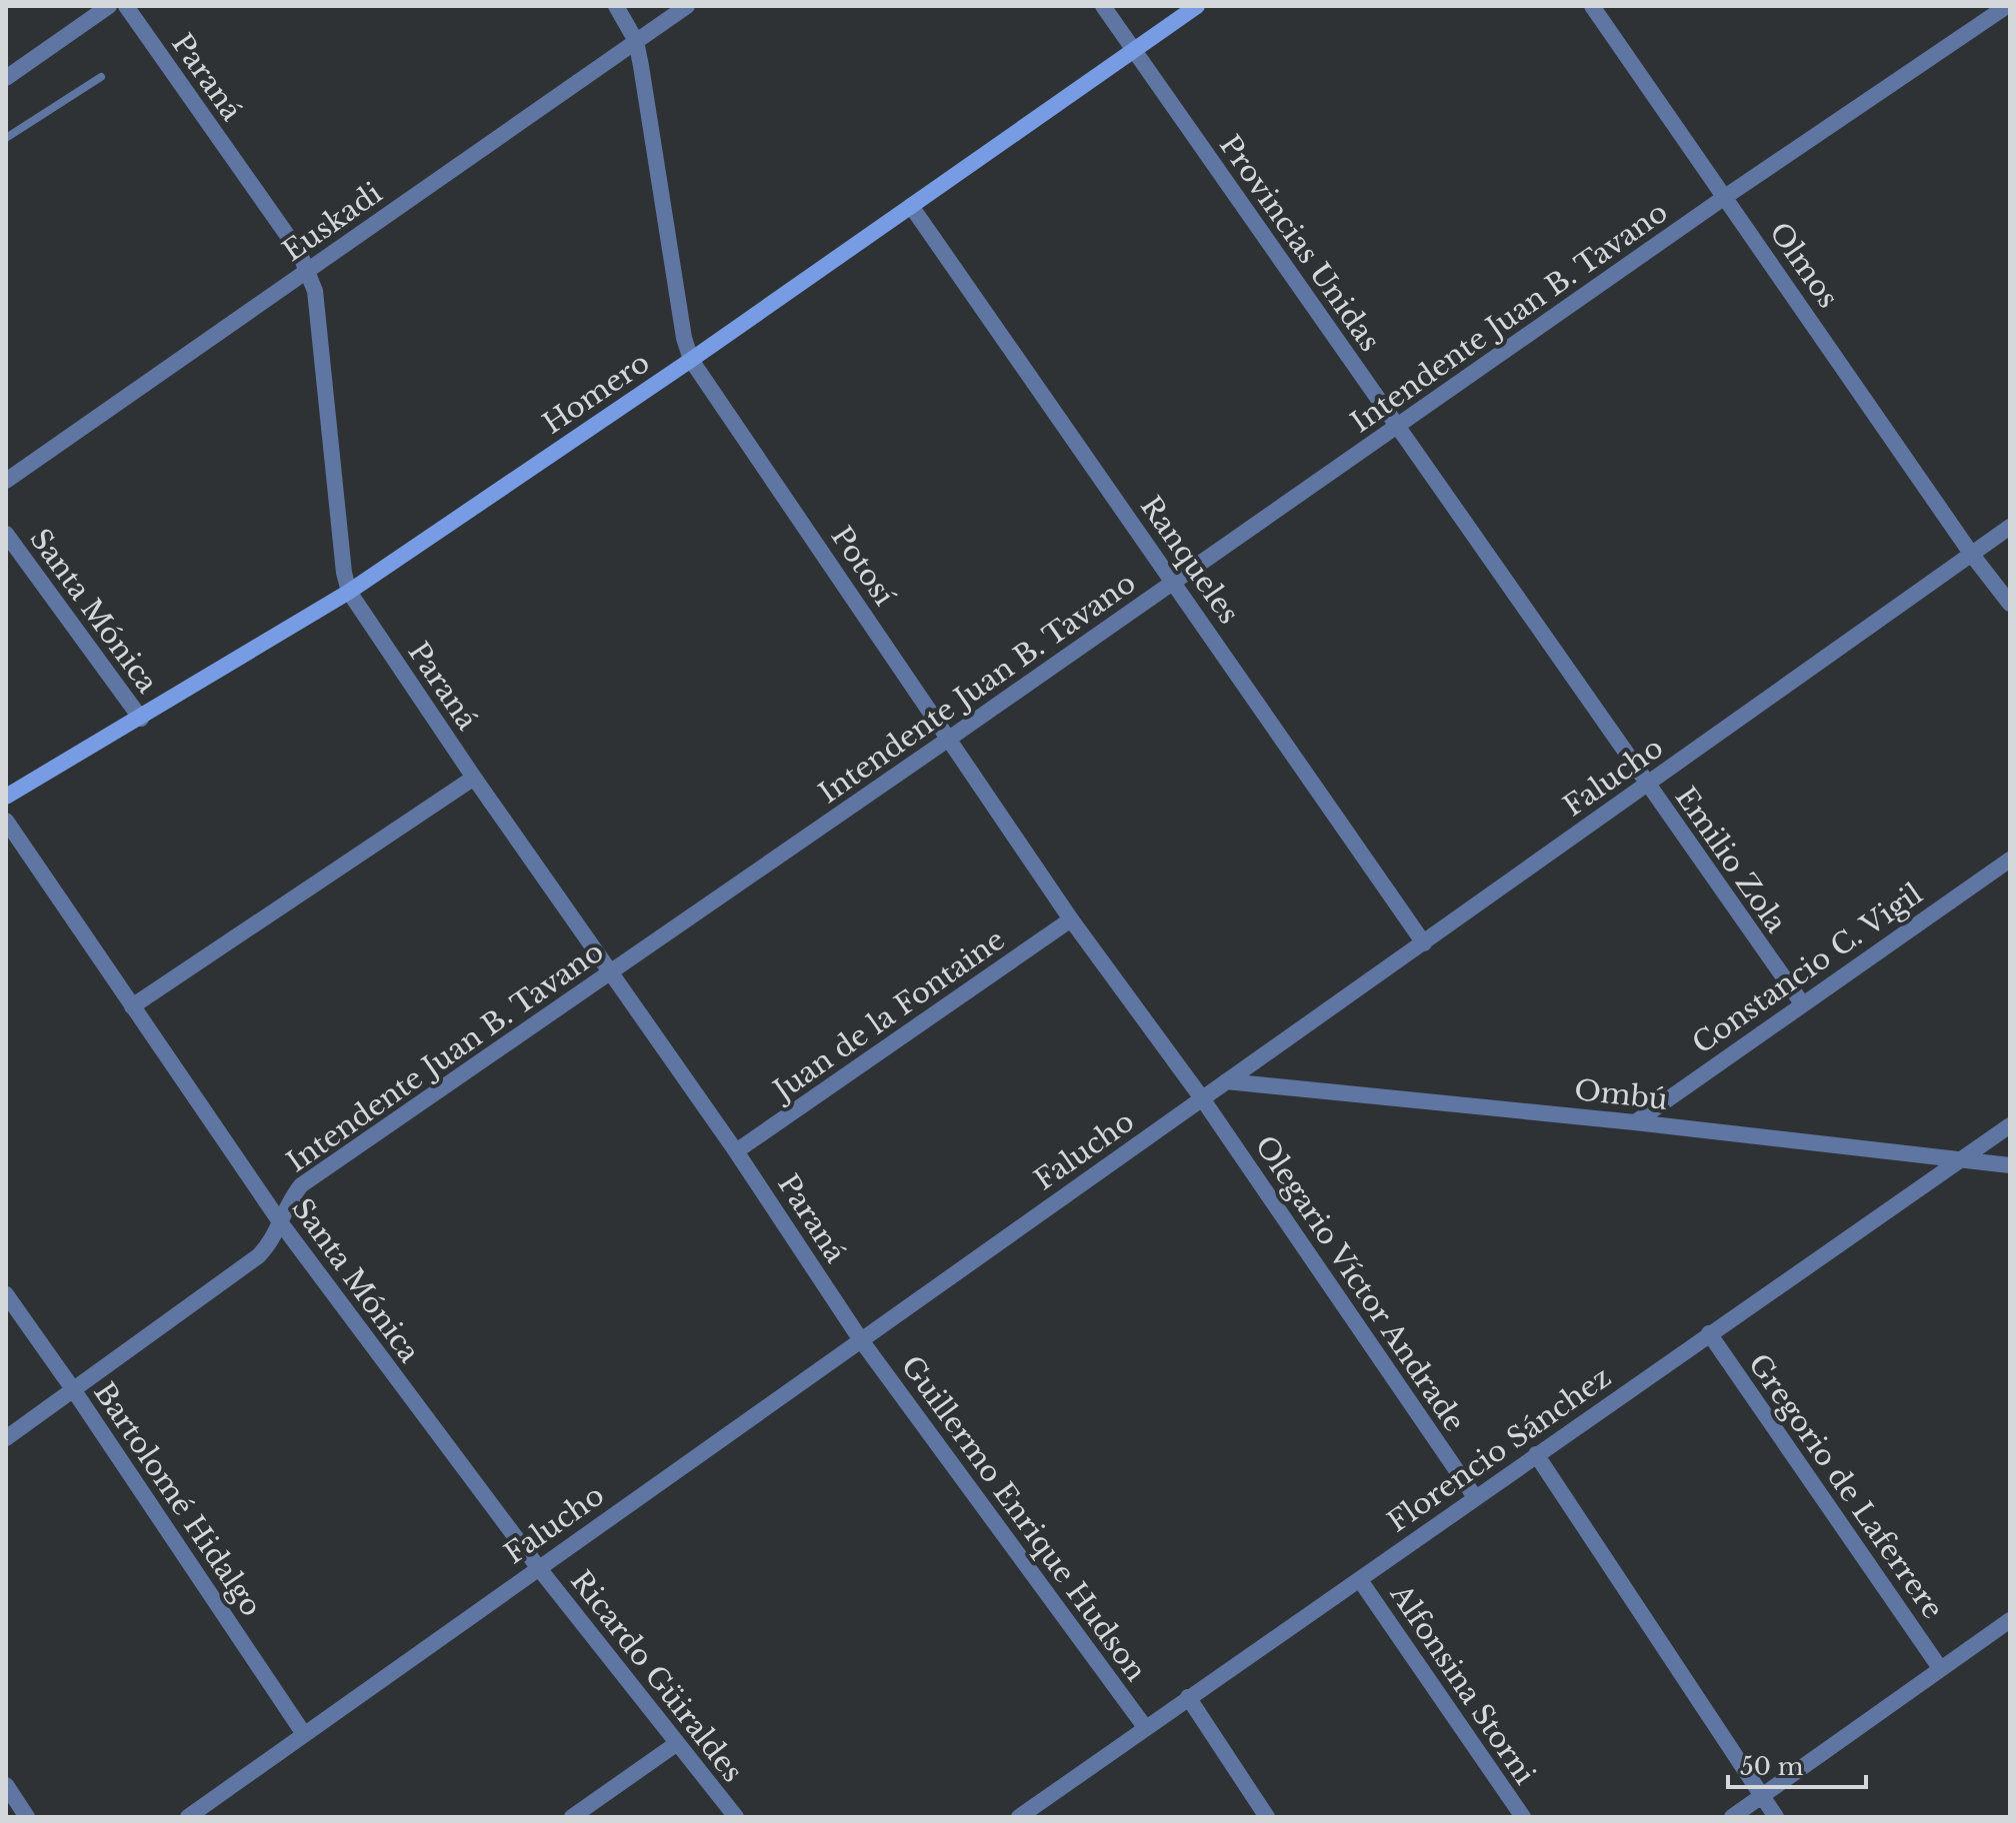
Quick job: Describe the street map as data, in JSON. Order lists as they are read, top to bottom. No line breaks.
{"streets":{"main road":["Homero"],"street":["Paraná","Euskadi","Provincias Unidas","Olmos","Intendente Juan B. Tavano","Ranqueles","Potosí","Santa Mónica","Falucho","Emilio Zola","Constancio C. Vigil","Juan de la Fontaine","Ombú","Olegario Víctor Andrade","Florencio Sánchez","Gregorio de Laferrere","Bartolomé Hidalgo","Guillermo Enrique Hudson","Ricardo Güiraldes","Alfonsina Storni"]},"crossings":[["Paraná","Euskadi"],["Paraná","Intendente Juan B. Tavano"],["Paraná","Homero"],["Paraná","Falucho"],["Paraná","Juan de la Fontaine"],["Paraná","Guillermo Enrique Hudson"],["Euskadi","Potosí"],["Provincias Unidas","Intendente Juan B. Tavano"],["Provincias Unidas","Homero"],["Provincias Unidas","Falucho"],["Provincias Unidas","Emilio Zola"],["Olmos","Intendente Juan B. Tavano"],["Olmos","Falucho"],["Intendente Juan B. Tavano","Ranqueles"],["Intendente Juan B. Tavano","Potosí"],["Intendente Juan B. Tavano","Santa Mónica"],["Intendente Juan B. Tavano","Bartolomé Hidalgo"],["Homero","Ranqueles"],["Homero","Potosí"],["Homero","Santa Mónica"],["Ranqueles","Falucho"],["Potosí","Falucho"],["Potosí","Juan de la Fontaine"],["Potosí","Olegario Víctor Andrade"],["Santa Mónica","Falucho"],["Santa Mónica","Ricardo Güiraldes"],["Falucho","Emilio Zola"],["Falucho","Ombú"],["Falucho","Olegario Víctor Andrade"],["Falucho","Bartolomé Hidalgo"],["Falucho","Guillermo Enrique Hudson"],["Falucho","Ricardo Güiraldes"],["Emilio Zola","Constancio C. Vigil"],["Constancio C. Vigil","Ombú"],["Ombú","Florencio Sánchez"],["Olegario Víctor Andrade","Florencio Sánchez"],["Florencio Sánchez","Gregorio de Laferrere"],["Florencio Sánchez","Guillermo Enrique Hudson"],["Florencio Sánchez","Alfonsina Storni"]],"scale_bar":"50 m"}
